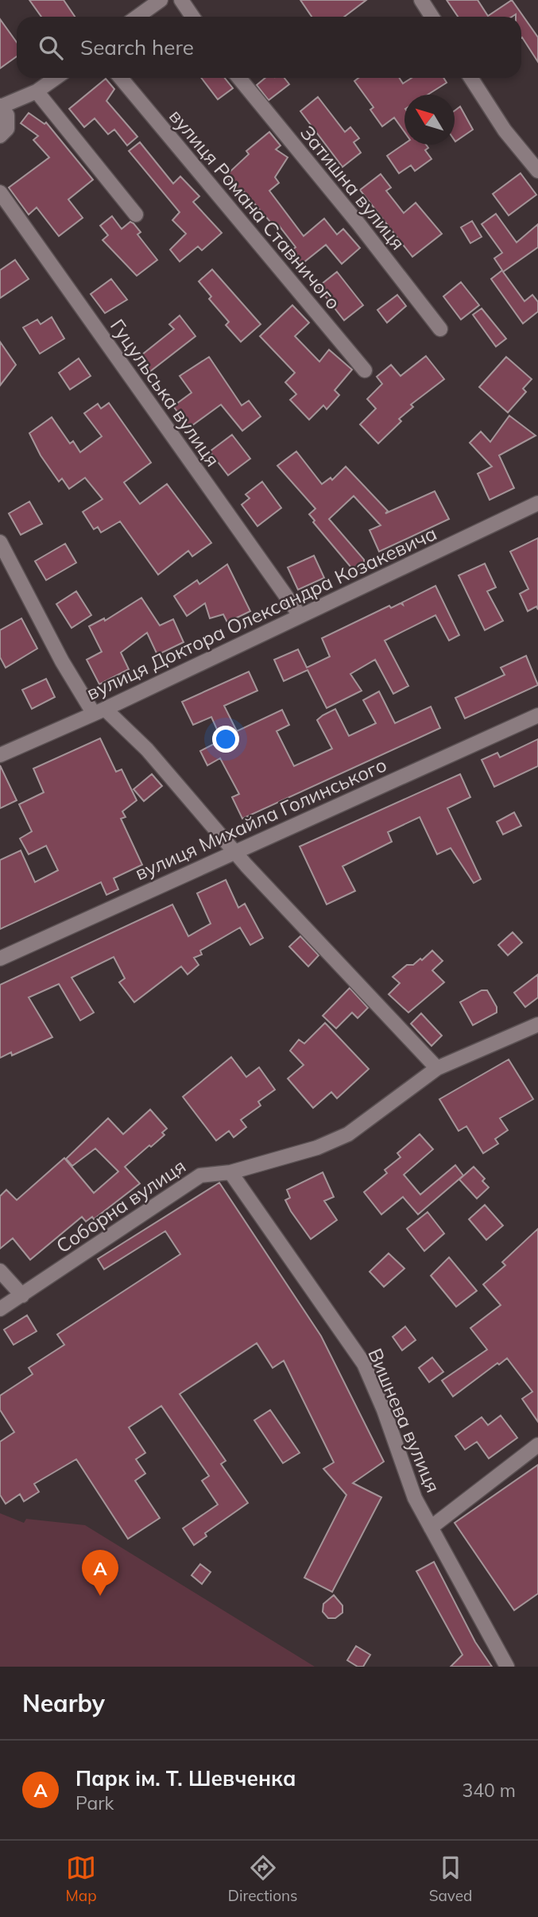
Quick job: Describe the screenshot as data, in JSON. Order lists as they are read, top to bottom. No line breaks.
{"streets":{"street":["Затишна вулиця","вулиця Романа Ставничого","Гуцульська вулиця","вулиця Доктора Олександра Козакевича","вулиця Михайла Голинського","Соборна вулиця","Вишнева вулиця"]},"crossings":[["Гуцульська вулиця","вулиця Доктора Олександра Козакевича"],["Соборна вулиця","Вишнева вулиця"]],"north":"top left","page":{"search":"Search here","pins":"A","heading":"Nearby","list":[{"mark":"A","name":"Парк ім. Т. Шевченка","note":"Park","value":"340 m"}],"nav":["Map","Directions","Saved"]}}
